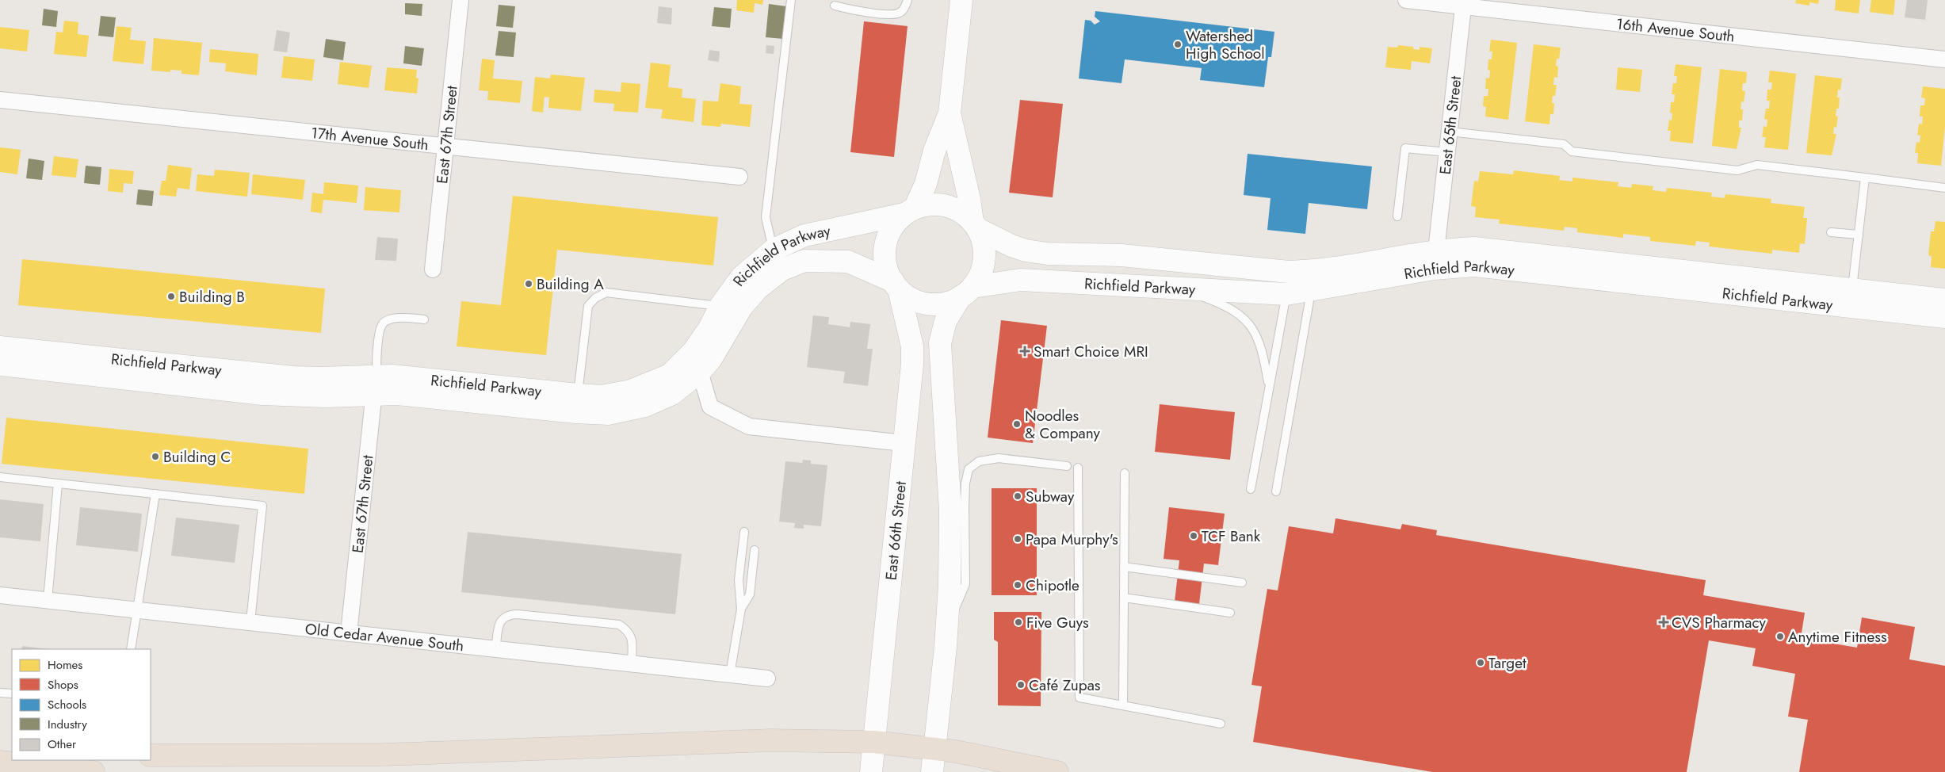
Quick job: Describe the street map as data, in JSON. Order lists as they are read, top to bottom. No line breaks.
{"streets":{"street":["16th Avenue South","East 65th Street","East 67th Street","17th Avenue South","Richfield Parkway","East 66th Street","Old Cedar Avenue South"]},"crossings":[["16th Avenue South","East 65th Street"],["East 65th Street","Richfield Parkway"],["East 67th Street","17th Avenue South"],["East 67th Street","Richfield Parkway"],["East 67th Street","Old Cedar Avenue South"],["Richfield Parkway","East 66th Street"]],"places":{"other":["Watershed High School","Building A","Building B","Noodles & Company","Building C","Subway","TCF Bank","Papa Murphy's","Chipotle","Five Guys","Anytime Fitness","Target","Café Zupas"],"health":["Smart Choice MRI","CVS Pharmacy"]},"legend":["Homes","Shops","Schools","Industry","Other"]}
